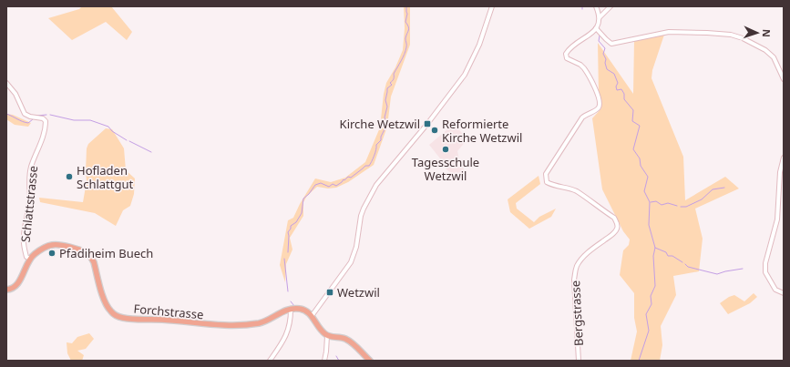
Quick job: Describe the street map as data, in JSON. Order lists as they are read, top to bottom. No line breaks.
{"streets":{"main road":["Forchstrasse"],"street":["Schlattstrasse","Bergstrasse"]},"crossings":[["Schlattstrasse","Forchstrasse"]],"places":{"transit":["Kirche Wetzwil","Wetzwil"],"other":["Reformierte Kirche Wetzwil","Tagesschule Wetzwil","Hofladen Schlattgut","Pfadiheim Buech"]},"north":"right"}
